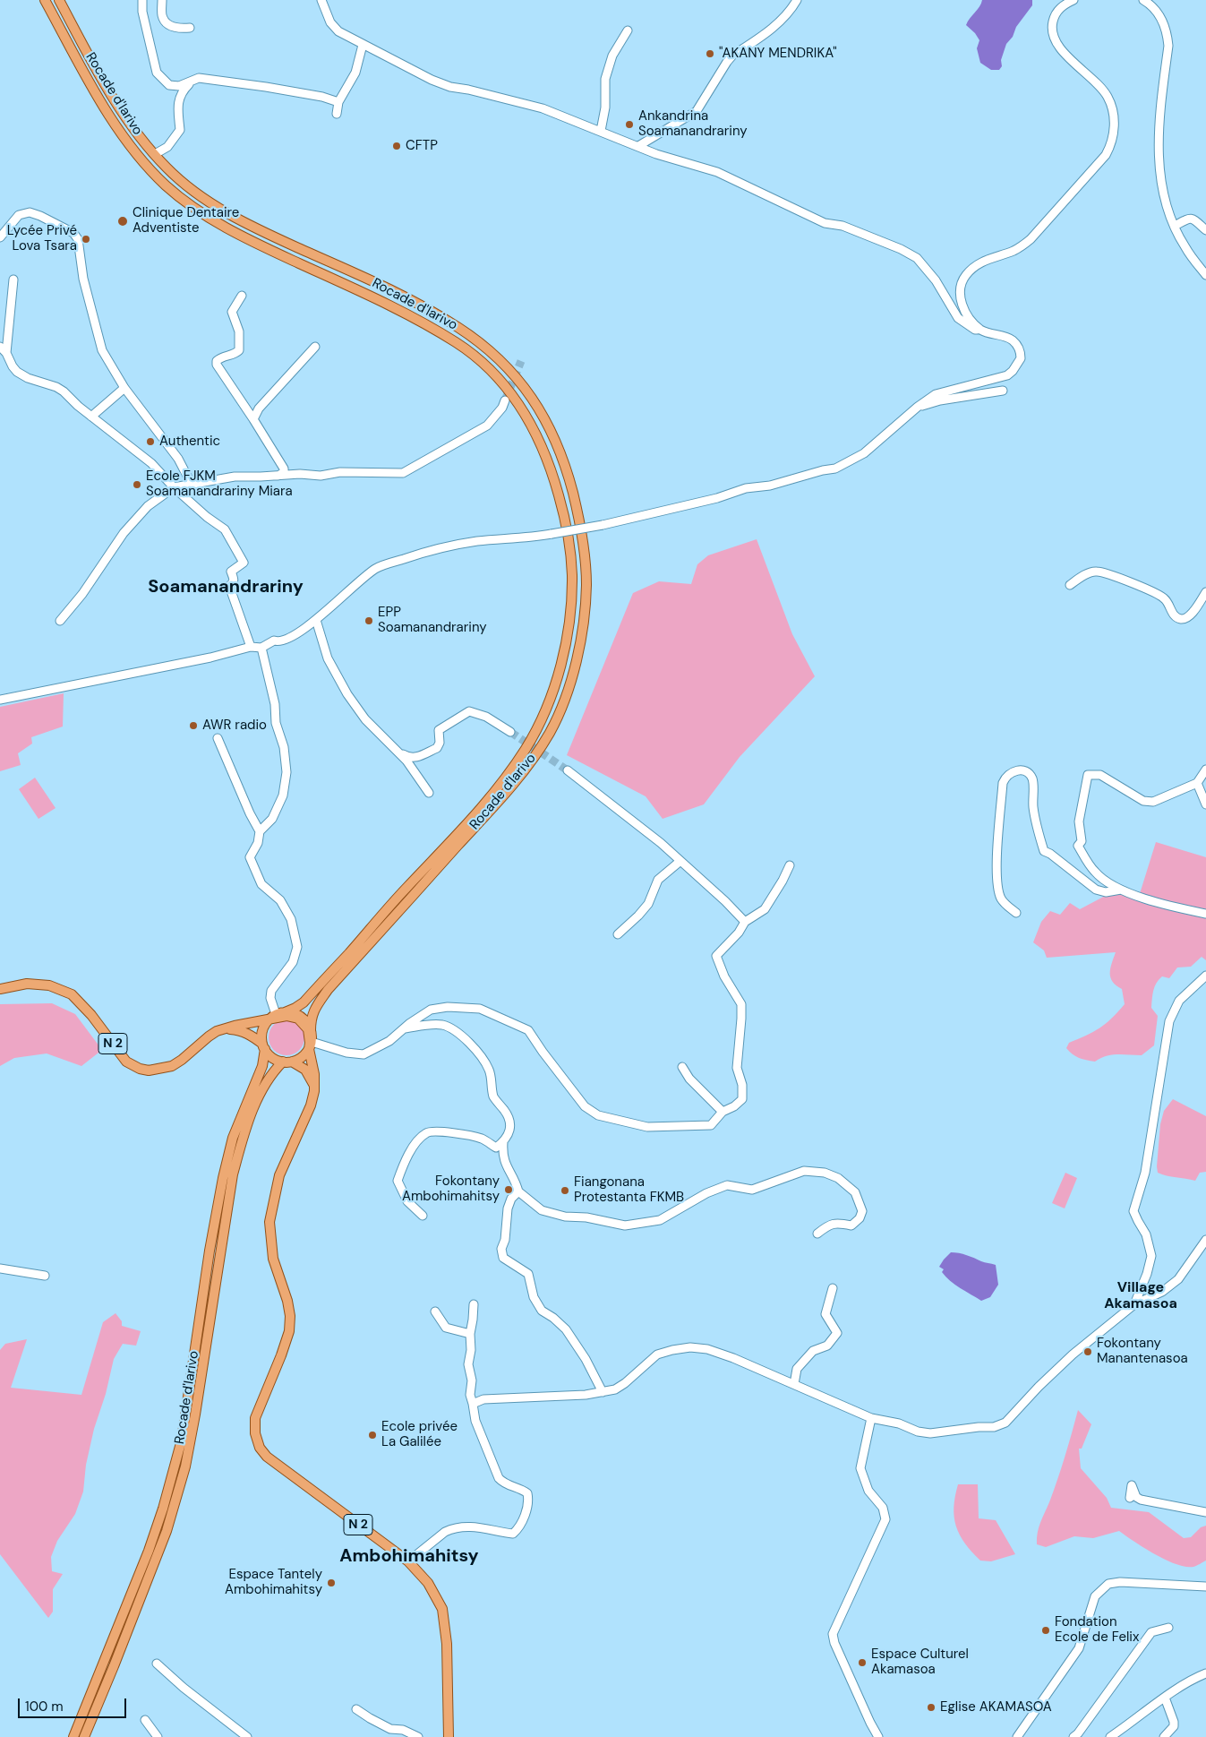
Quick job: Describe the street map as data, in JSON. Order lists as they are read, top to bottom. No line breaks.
{"streets":{"main road":["Rocade d'Iarivo","N 2"]},"crossings":[["Rocade d'Iarivo","N 2"]],"districts":["Soamanandrariny","Village Akamasoa","Ambohimahitsy"],"places":["\"AKANY MENDRIKA\"","Ankandrina Soamanandrariny","CFTP","Clinique Dentaire Adventiste","Lycée Privé Lova Tsara","Authentic","Ecole FJKM Soamanandrariny Miara","EPP Soamanandrariny","AWR radio","Fokontany Ambohimahitsy","Fiangonana Protestanta FKMB","Fokontany Manantenasoa","Ecole privée La Galilée","Espace Tantely Ambohimahitsy","Fondation Ecole de Felix","Espace Culturel Akamasoa","Eglise AKAMASOA"],"scale_bar":"100 m"}
